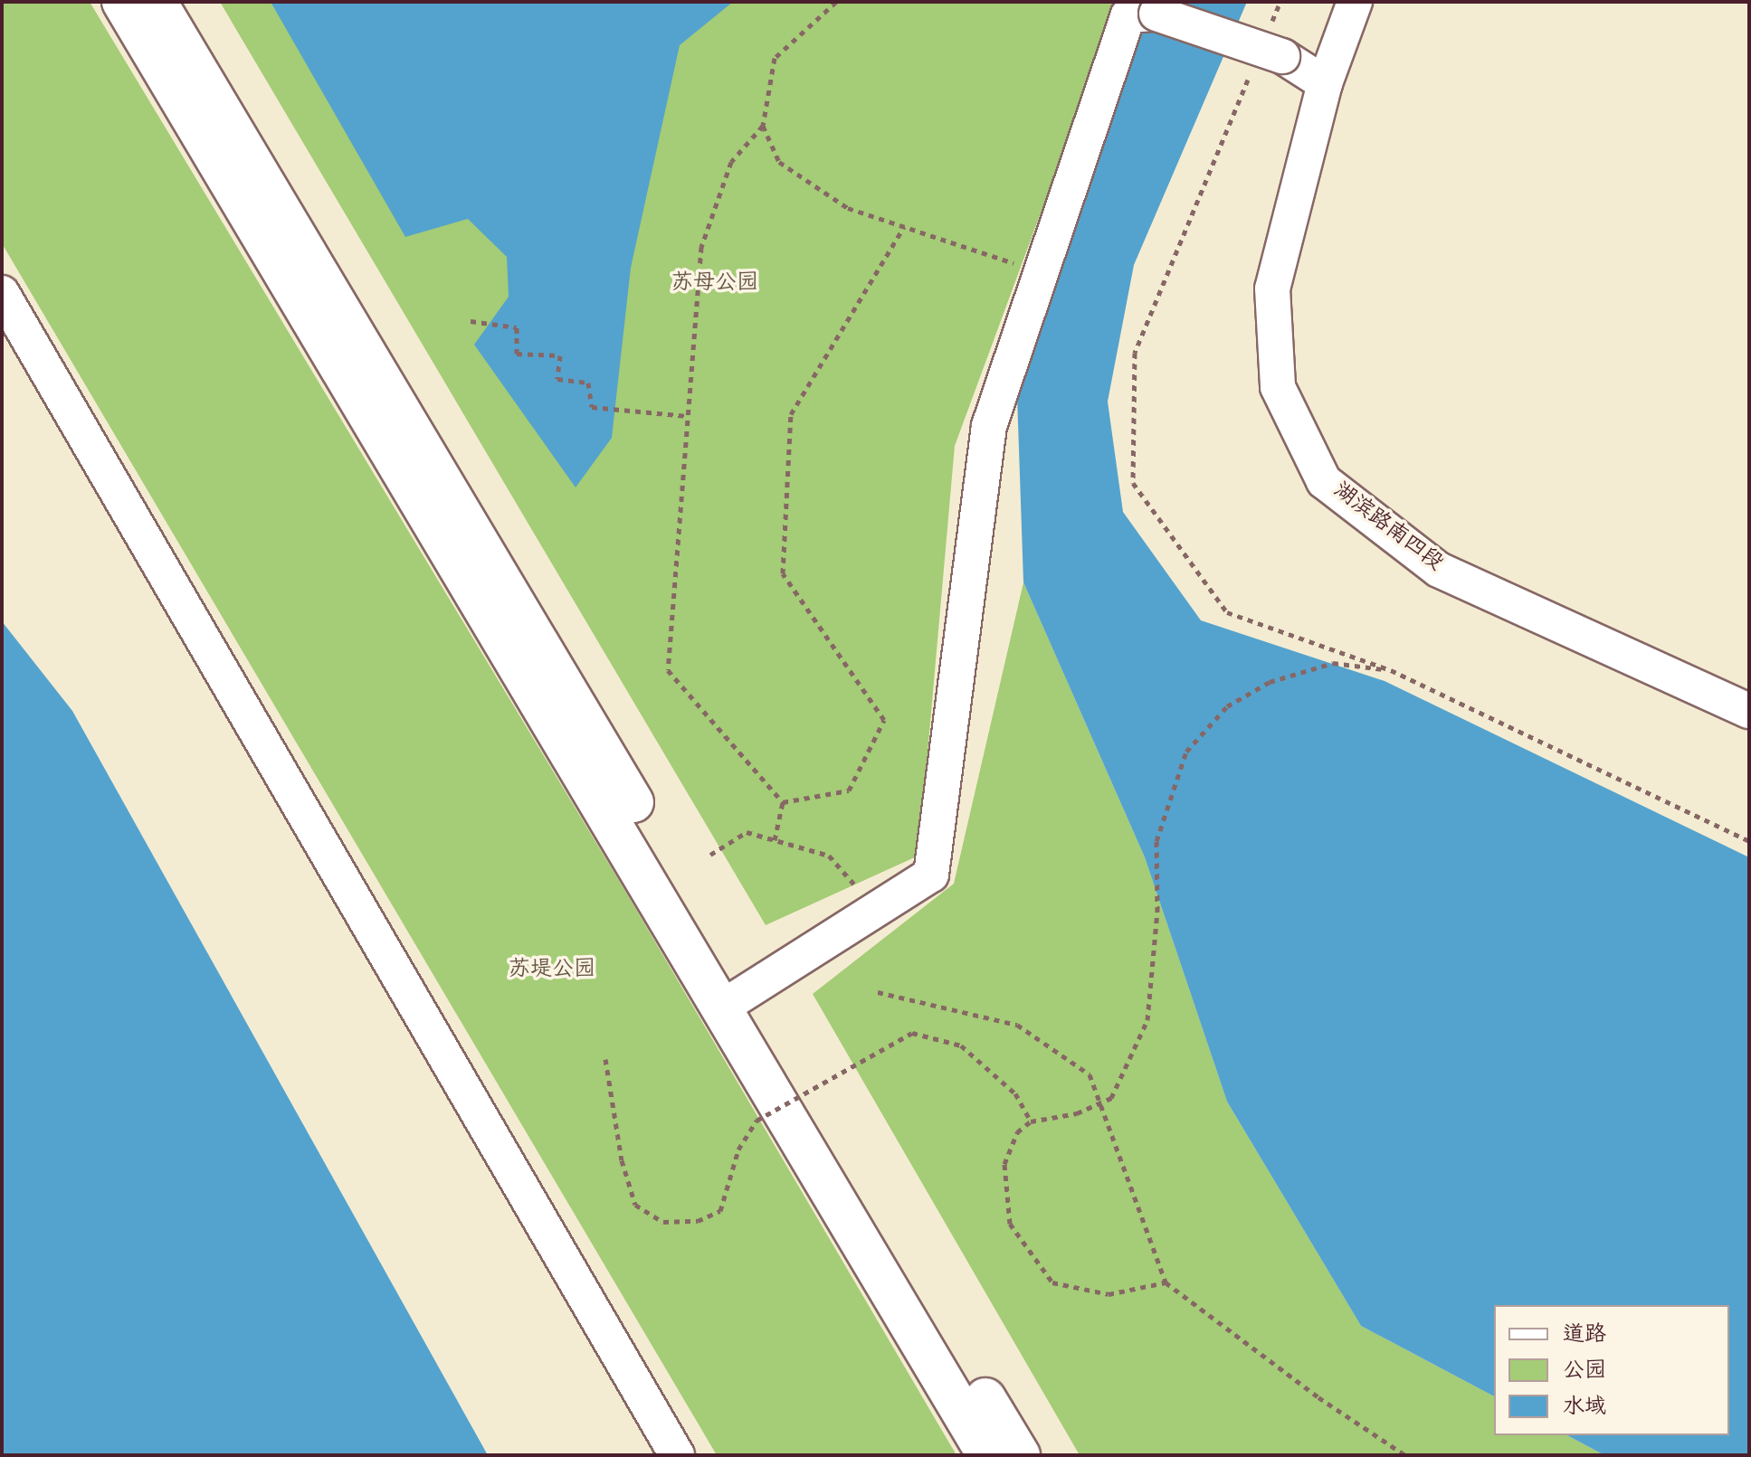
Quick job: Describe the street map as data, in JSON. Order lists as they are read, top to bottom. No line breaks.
{"streets":{"street":["湖滨路南四段"]},"parks":["苏母公园","苏堤公园"],"legend":["道路","公园","水域"]}
